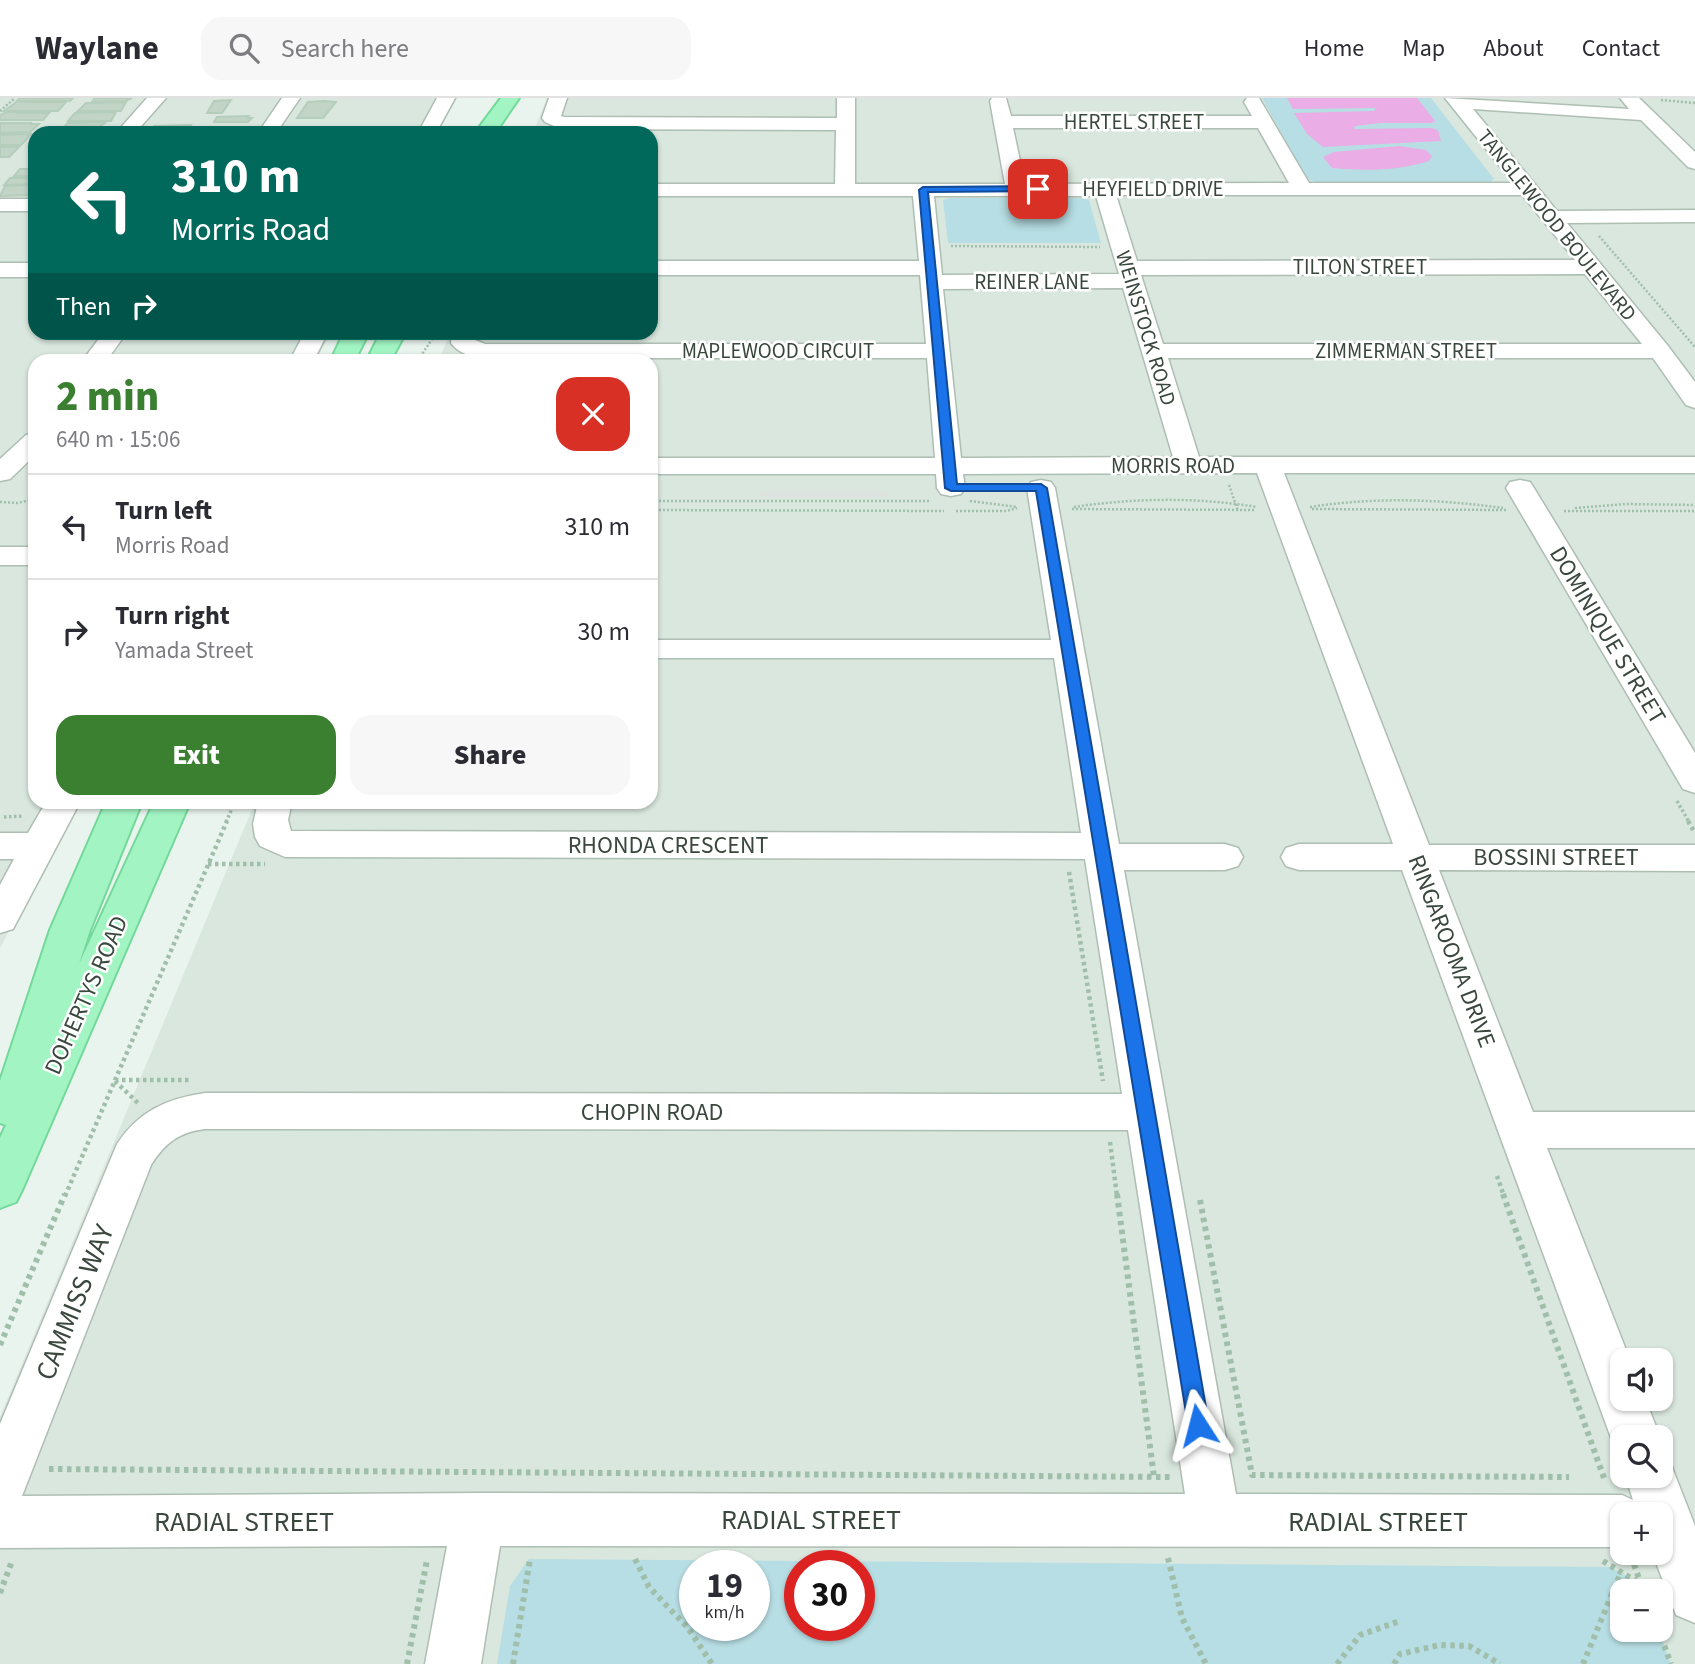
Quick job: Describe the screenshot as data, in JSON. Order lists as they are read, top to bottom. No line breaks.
{"streets":{"main road":["DOHERTYS ROAD"],"street":["HERTEL STREET","HEYFIELD DRIVE","TANGLEWOOD BOULEVARD","TILTON STREET","REINER LANE","WEINSTOCK ROAD","MAPLEWOOD CIRCUIT","ZIMMERMAN STREET","MORRIS ROAD","DOMINIQUE STREET","RHONDA CRESCENT","BOSSINI STREET","RINGAROOMA DRIVE","CHOPIN ROAD","CAMMISS WAY","RADIAL STREET"]},"crossings":[["HEYFIELD DRIVE","TANGLEWOOD BOULEVARD"],["HEYFIELD DRIVE","WEINSTOCK ROAD"],["TANGLEWOOD BOULEVARD","TILTON STREET"],["TANGLEWOOD BOULEVARD","ZIMMERMAN STREET"],["TILTON STREET","REINER LANE"],["TILTON STREET","WEINSTOCK ROAD"],["REINER LANE","WEINSTOCK ROAD"],["WEINSTOCK ROAD","ZIMMERMAN STREET"],["WEINSTOCK ROAD","MORRIS ROAD"],["MORRIS ROAD","DOMINIQUE STREET"],["MORRIS ROAD","RINGAROOMA DRIVE"],["BOSSINI STREET","RINGAROOMA DRIVE"],["CHOPIN ROAD","CAMMISS WAY"],["CAMMISS WAY","RADIAL STREET"]],"page":{"header":"Waylane","search":"Search here","nav":["Home","Map","About","Contact"],"turn":["310 m","Morris Road"],"then":"Then","heading":["2 min","640 m · 15:06"],"list":[{"name":"Turn left","note":"Morris Road","value":"310 m"},{"name":"Turn right","note":"Yamada Street","value":"30 m"}],"buttons":["Exit","Share"],"map_buttons":["+","−"],"speed":"19 km/h","limit":"30"}}
